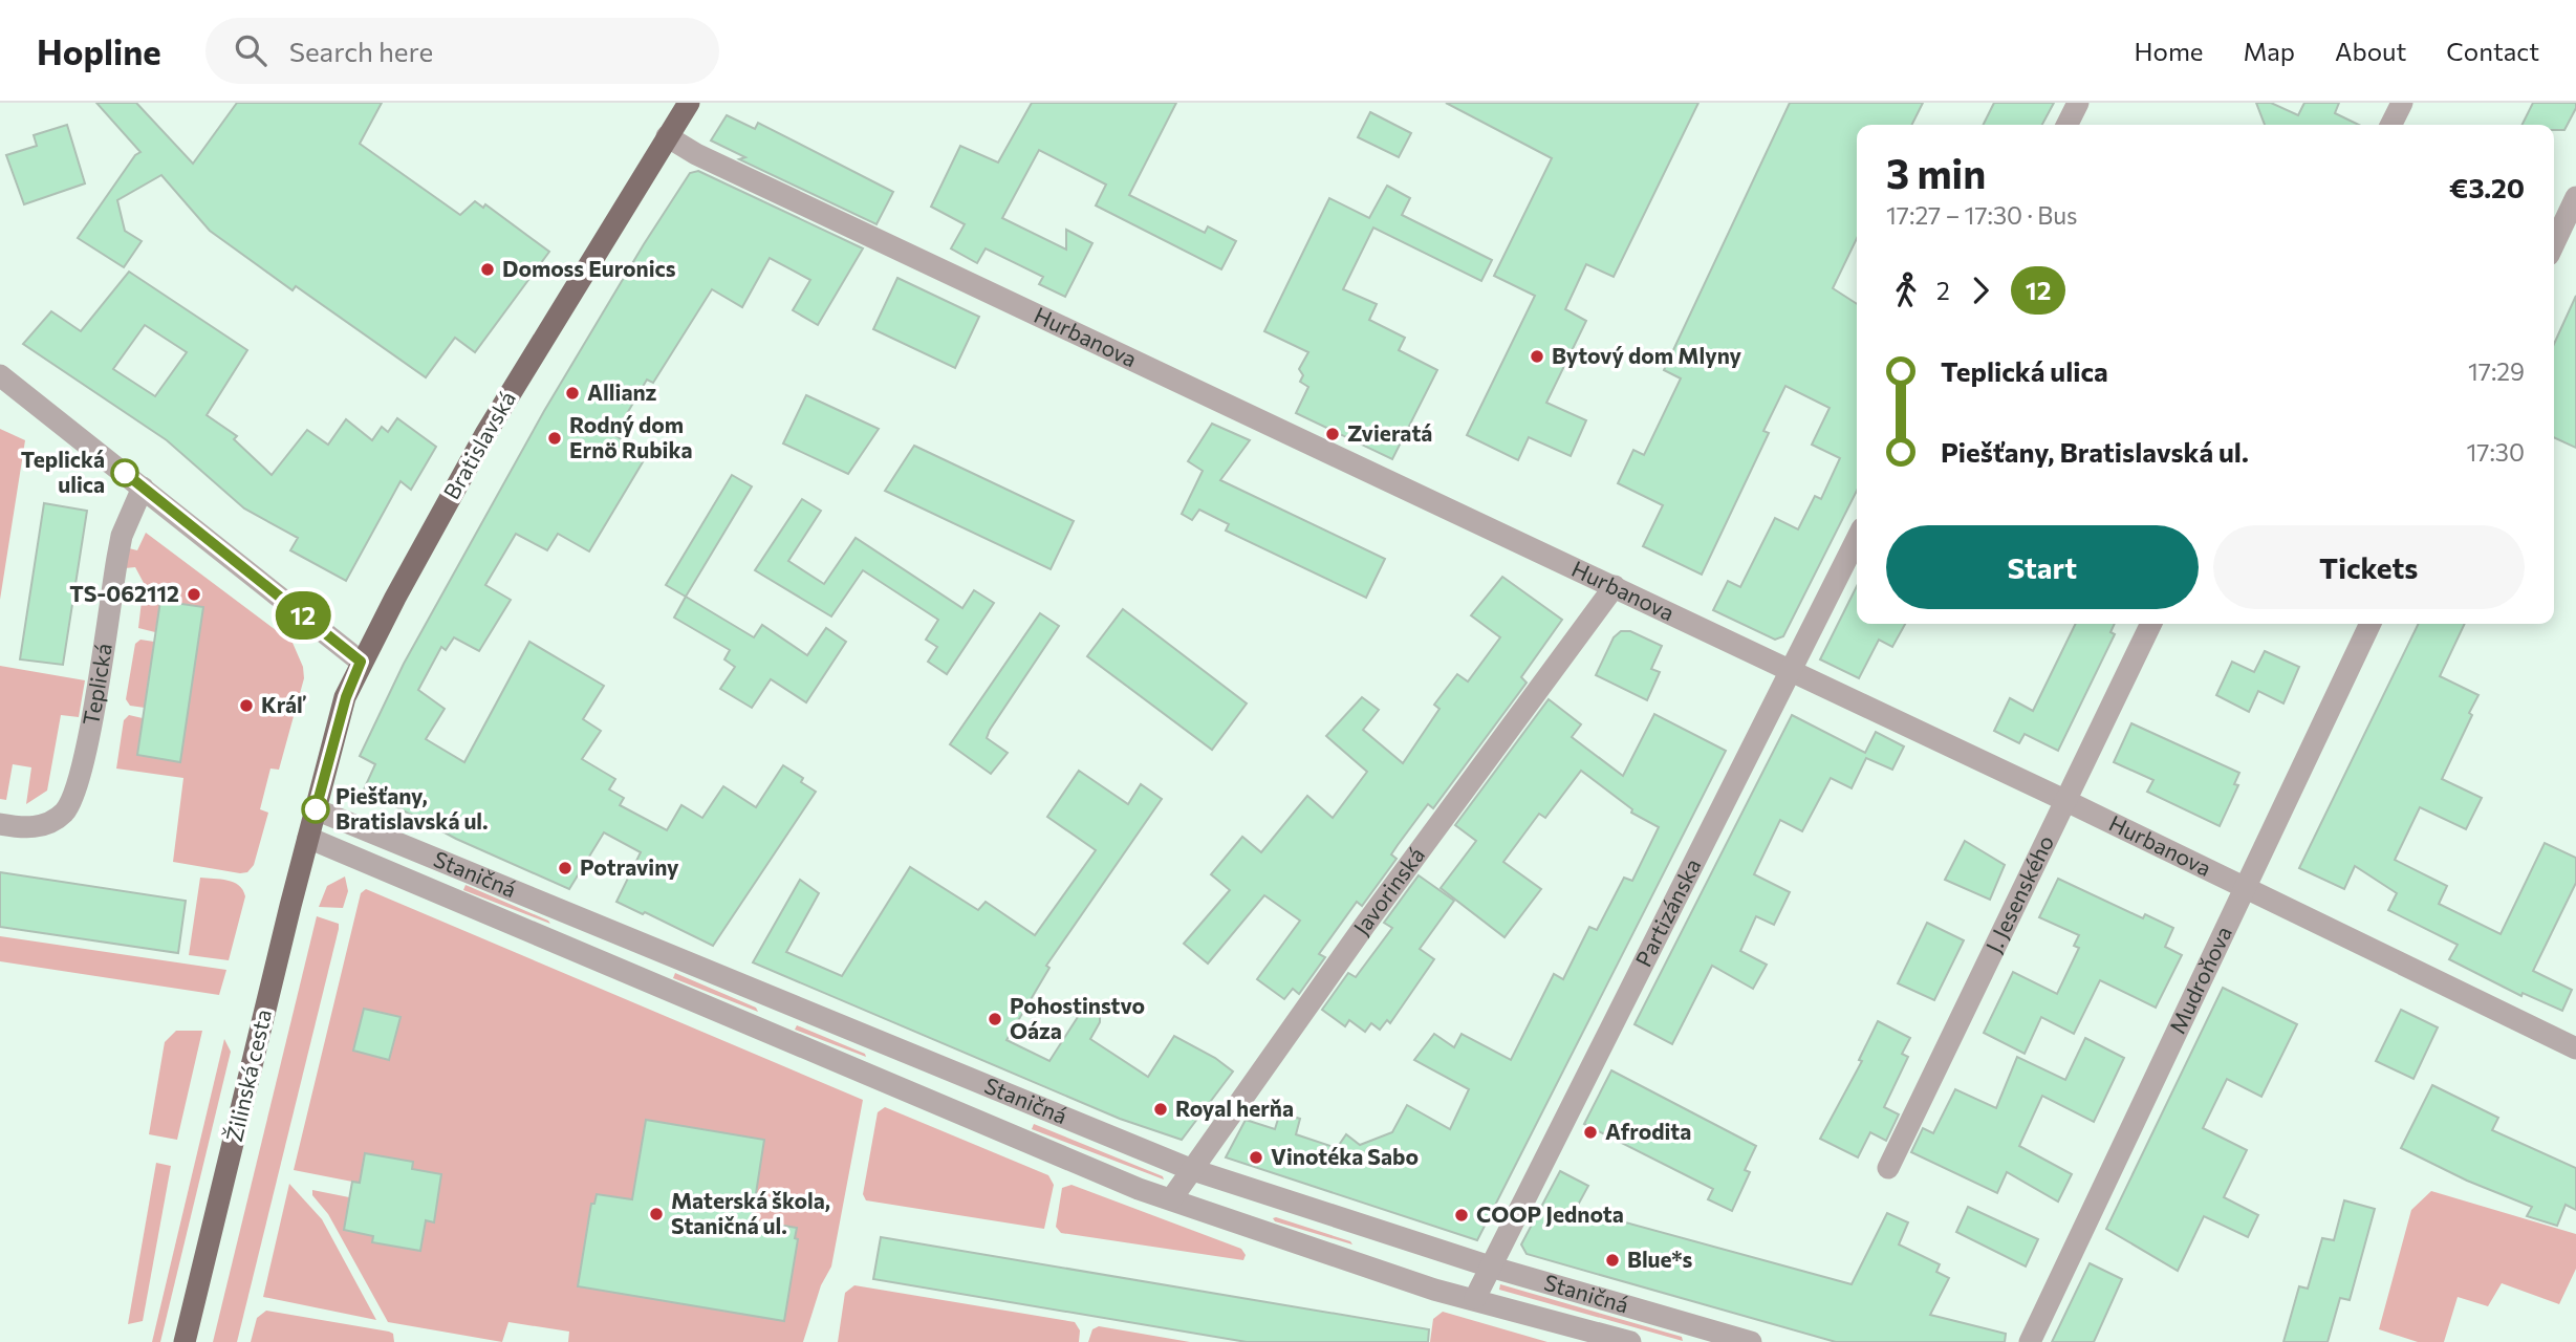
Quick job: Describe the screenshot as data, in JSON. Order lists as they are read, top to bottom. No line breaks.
{"streets":{"main road":["Bratislavská","Žilinská cesta"],"street":["Hurbanova","Teplická","Staničná","Javorinská","J. Jesenského","Partizánska","Mudroňova"]},"crossings":[["Hurbanova","Bratislavská"],["Hurbanova","Javorinská"],["Hurbanova","J. Jesenského"],["Hurbanova","Partizánska"],["Hurbanova","Mudroňova"],["Bratislavská","Staničná"],["Bratislavská","Žilinská cesta"],["Staničná","Javorinská"],["Staničná","Partizánska"],["Staničná","Žilinská cesta"]],"places":["Domoss Euronics","Bytový dom Mlyny","Allianz","Zvieratá","Rodný dom Ernö Rubika","Teplická ulica","TS-062112","Kráľ","Piešťany, Bratislavská ul.","Potraviny","Pohostinstvo Oáza","Royal herňa","Afrodita","Vinotéka Sabo","Materská škola, Staničná ul.","COOP Jednota","Blue*s"],"lines":["bus line 12"],"page":{"header":"Hopline","search":"Search here","nav":["Home","Map","About","Contact"],"on_map":"12","heading":["3 min","17:27 – 17:30 · Bus","€3.20"],"legs":["2","12"],"list":[{"name":"Teplická ulica","value":"17:29"},{"name":"Piešťany, Bratislavská ul.","value":"17:30"}],"buttons":["Start","Tickets"]}}
